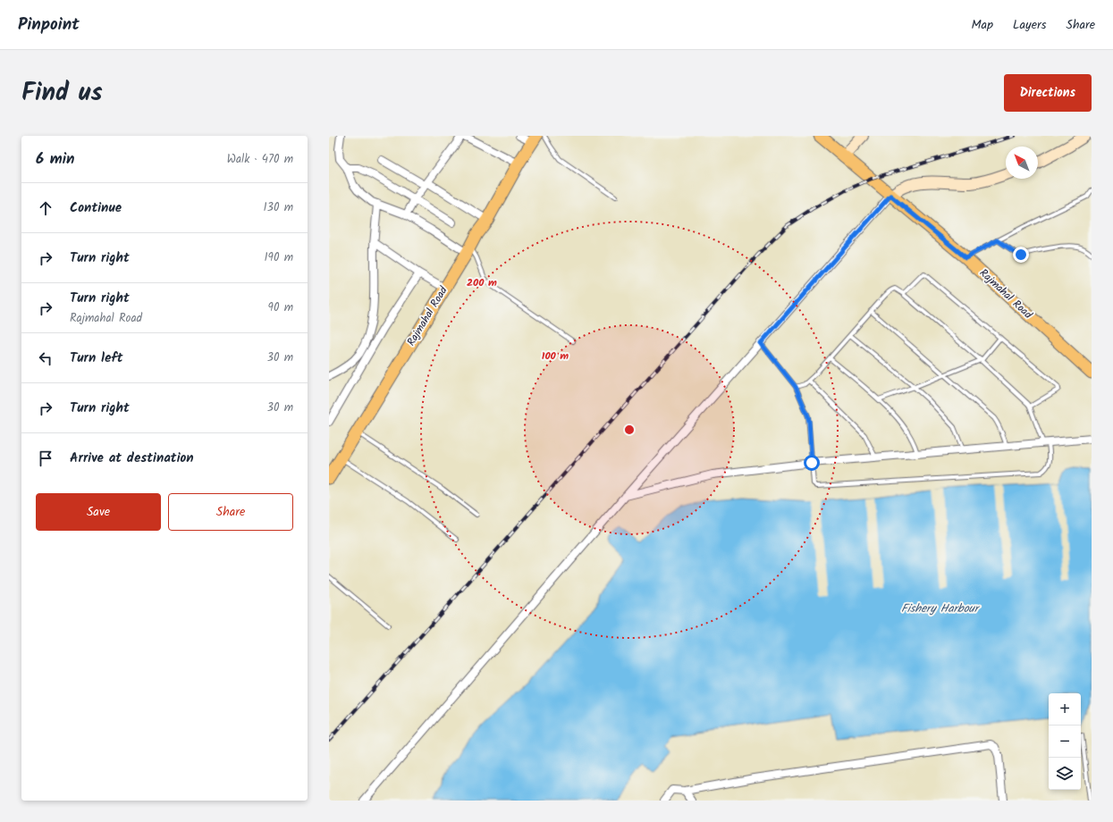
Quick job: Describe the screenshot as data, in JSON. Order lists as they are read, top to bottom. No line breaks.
{"streets":{"main road":["Rajmahal Road"]},"water":["Fishery Harbour"],"north":"top left","page":{"header":"Pinpoint","nav":["Map","Layers","Share"],"title":"Find us","buttons":["Directions",["Save","Share"]],"heading":["6 min","Walk · 470 m"],"list":[["Continue","130 m"],["Turn right","190 m"],["Turn right","Rajmahal Road","90 m"],["Turn left","30 m"],["Turn right","30 m"],"Arrive at destination"],"map_buttons":["+","−"]},"rings":["200 m","100 m"]}
